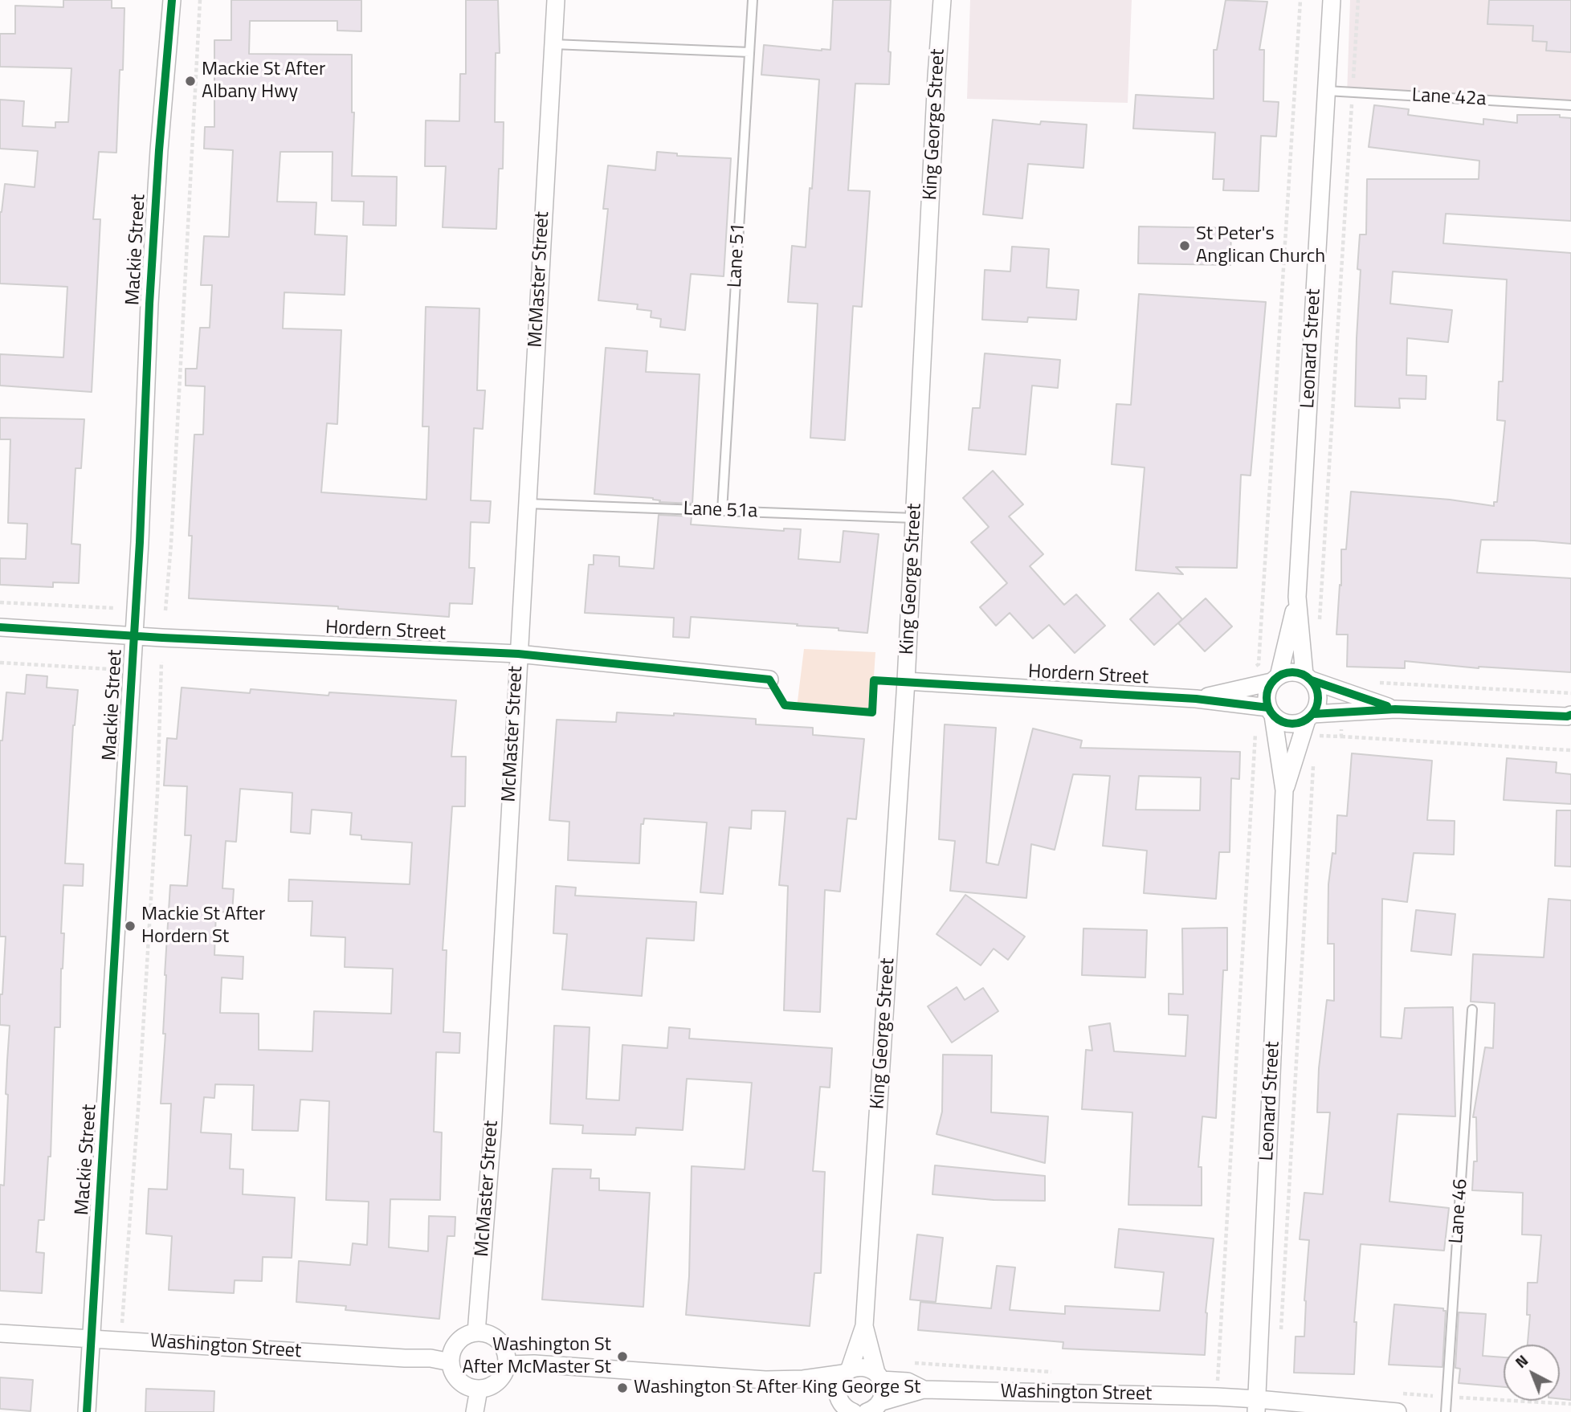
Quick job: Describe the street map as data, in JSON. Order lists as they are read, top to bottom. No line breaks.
{"streets":{"street":["King George Street","Mackie Street","McMaster Street","Leonard Street","Hordern Street","Washington Street"],"lane":["Lane 42a","Lane 51","Lane 51a","Lane 46"]},"crossings":[["Lane 42a","Leonard Street"],["King George Street","Lane 51a"],["King George Street","Hordern Street"],["King George Street","Washington Street"],["Mackie Street","Hordern Street"],["Mackie Street","Washington Street"],["Lane 51","Lane 51a"],["McMaster Street","Lane 51a"],["McMaster Street","Hordern Street"],["McMaster Street","Washington Street"],["Leonard Street","Hordern Street"],["Leonard Street","Washington Street"]],"places":["Mackie St After Albany Hwy","St Peter's Anglican Church","Mackie St After Hordern St","Washington St After McMaster St","Washington St After King George St"],"north":"top left"}
